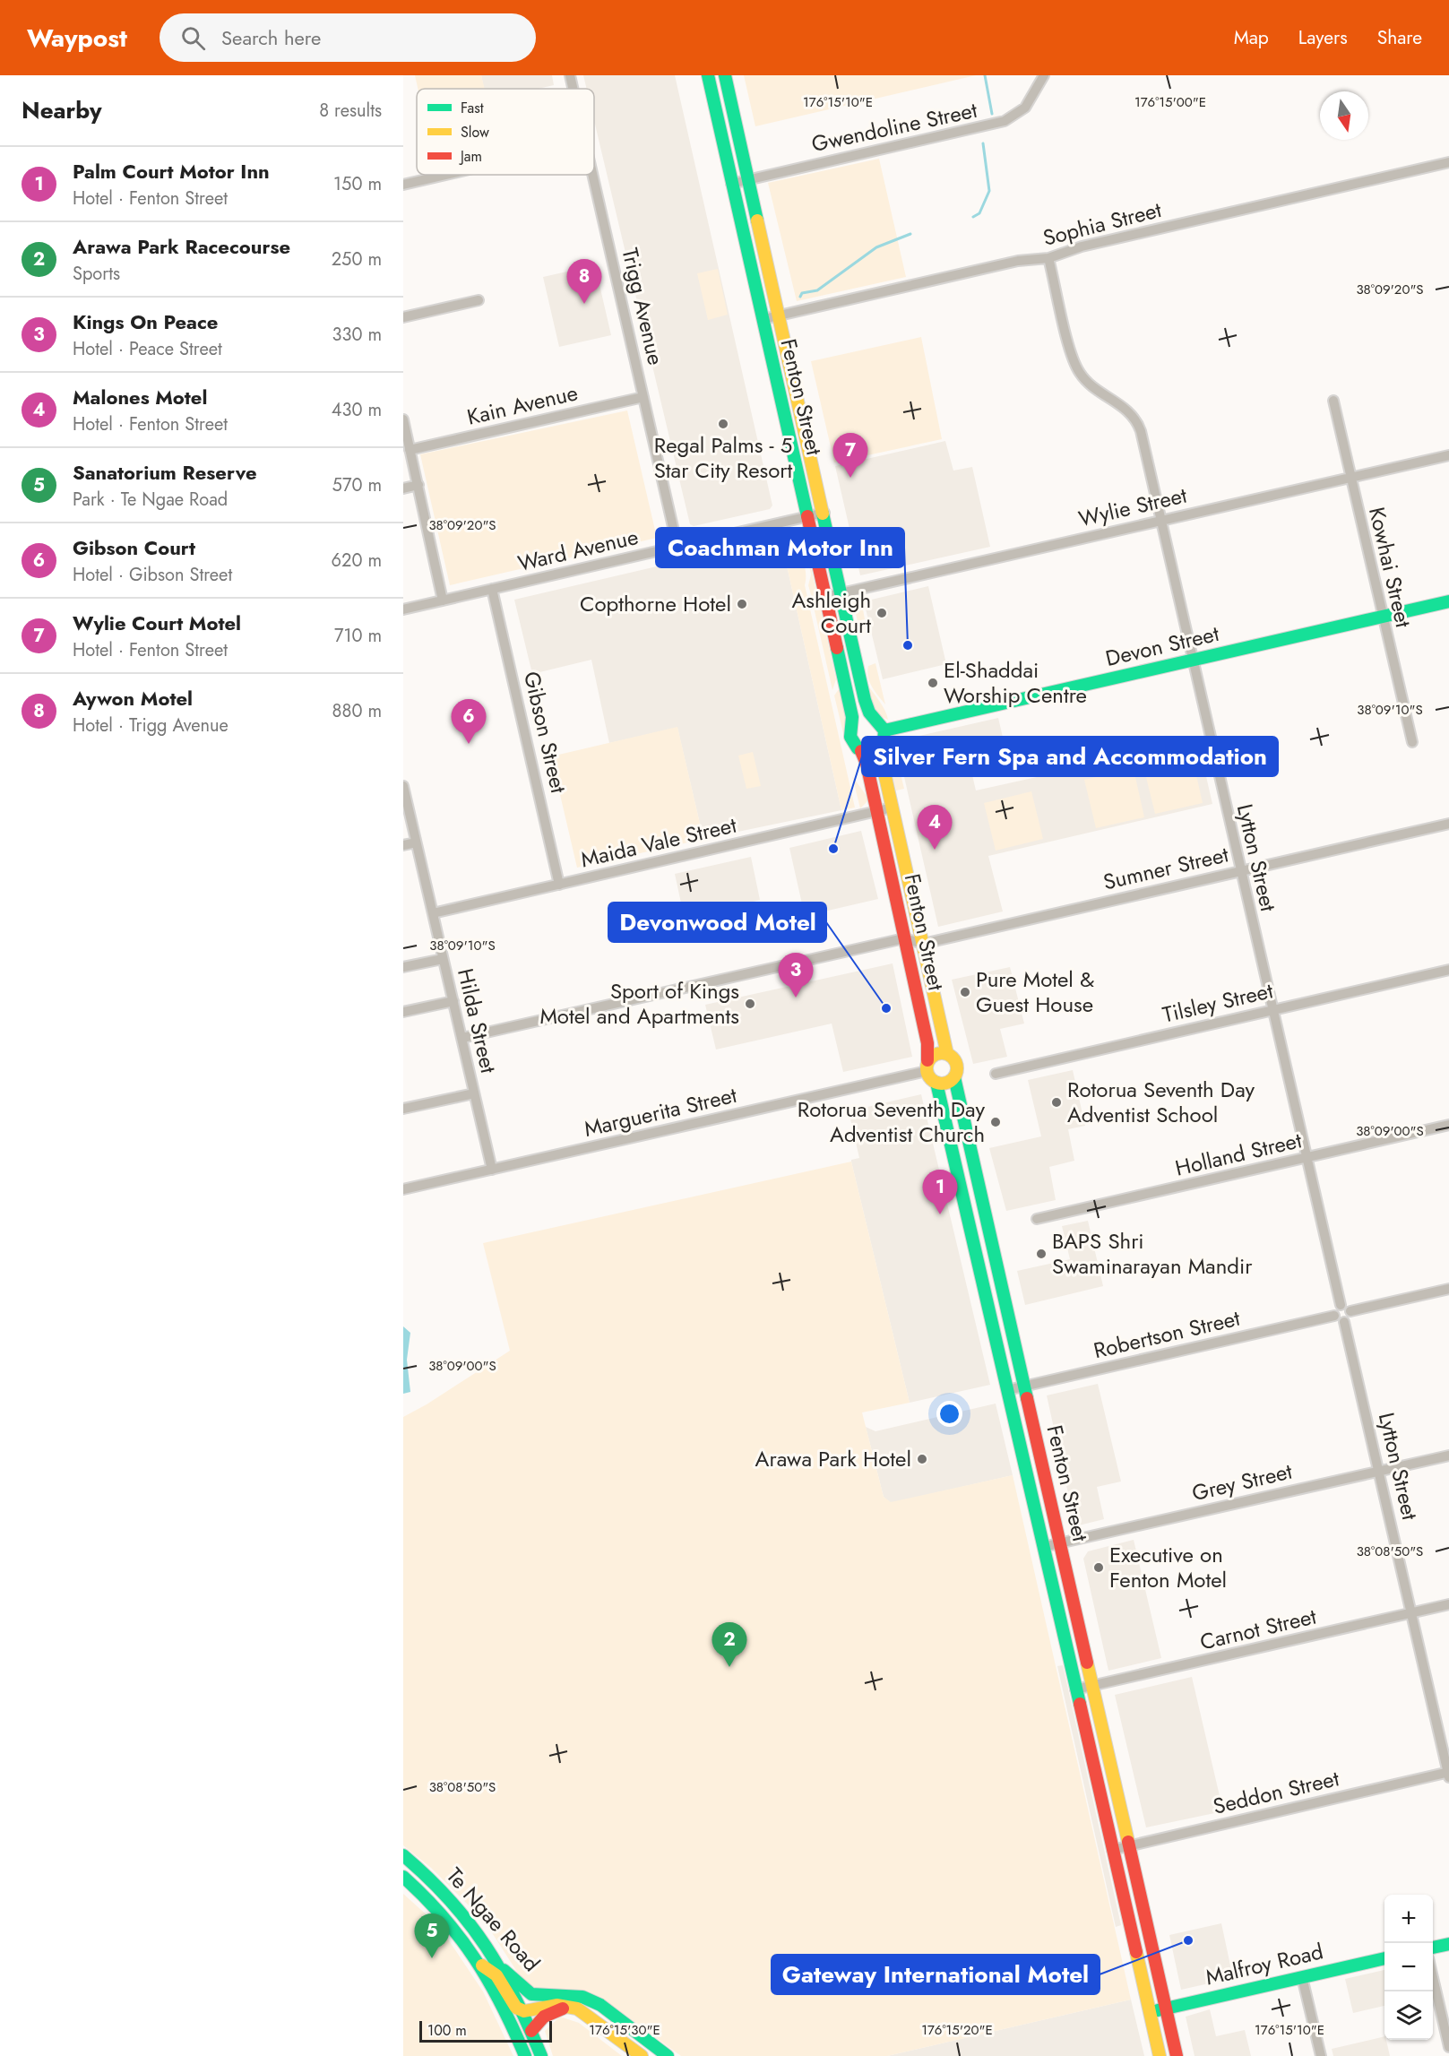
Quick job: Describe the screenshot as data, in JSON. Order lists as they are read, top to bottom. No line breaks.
{"streets":{"main road":["Fenton Street","Devon Street","Te Ngae Road","Malfroy Road"],"street":["Gwendoline Street","Sophia Street","Trigg Avenue","Kain Avenue","Wylie Street","Ward Avenue","Kowhai Street","Gibson Street","Maida Vale Street","Lytton Street","Sumner Street","Tilsley Street","Hilda Street","Marguerita Street","Holland Street","Robertson Street","Grey Street","Carnot Street","Seddon Street"]},"crossings":[["Gwendoline Street","Fenton Street"],["Sophia Street","Fenton Street"],["Sophia Street","Lytton Street"],["Trigg Avenue","Kain Avenue"],["Trigg Avenue","Ward Avenue"],["Fenton Street","Wylie Street"],["Fenton Street","Ward Avenue"],["Fenton Street","Devon Street"],["Fenton Street","Maida Vale Street"],["Fenton Street","Sumner Street"],["Fenton Street","Marguerita Street"],["Fenton Street","Robertson Street"],["Fenton Street","Grey Street"],["Fenton Street","Carnot Street"],["Fenton Street","Seddon Street"],["Fenton Street","Malfroy Road"],["Wylie Street","Kowhai Street"],["Wylie Street","Lytton Street"],["Ward Avenue","Gibson Street"],["Kowhai Street","Devon Street"],["Devon Street","Lytton Street"],["Gibson Street","Maida Vale Street"],["Maida Vale Street","Hilda Street"],["Lytton Street","Sumner Street"],["Lytton Street","Tilsley Street"],["Lytton Street","Holland Street"],["Lytton Street","Robertson Street"],["Lytton Street","Grey Street"],["Lytton Street","Carnot Street"],["Lytton Street","Seddon Street"],["Hilda Street","Marguerita Street"]],"places":["Regal Palms - 5 Star City Resort","Copthorne Hotel","Ashleigh Court","Coachman Motor Inn","El-Shaddai Worship Centre","Silver Fern Spa and Accommodation","Pure Motel & Guest House","Sport of Kings Motel and Apartments","Devonwood Motel","Rotorua Seventh Day Adventist School","Rotorua Seventh Day Adventist Church","BAPS Shri Swaminarayan Mandir","Arawa Park Hotel","Executive on Fenton Motel","Gateway International Motel"],"legend":["Fast","Slow","Jam"],"scale_bar":"100 m","north":"bottom","page":{"header":"Waypost","search":"Search here","nav":["Map","Layers","Share"],"heading":["Nearby","8 results"],"list":[{"mark":"1","name":"Palm Court Motor Inn","note":"Hotel · Fenton Street","value":"150 m"},{"mark":"2","name":"Arawa Park Racecourse","note":"Sports","value":"250 m"},{"mark":"3","name":"Kings On Peace","note":"Hotel · Peace Street","value":"330 m"},{"mark":"4","name":"Malones Motel","note":"Hotel · Fenton Street","value":"430 m"},{"mark":"5","name":"Sanatorium Reserve","note":"Park · Te Ngae Road","value":"570 m"},{"mark":"6","name":"Gibson Court","note":"Hotel · Gibson Street","value":"620 m"},{"mark":"7","name":"Wylie Court Motel","note":"Hotel · Fenton Street","value":"710 m"},{"mark":"8","name":"Aywon Motel","note":"Hotel · Trigg Avenue","value":"880 m"}],"pins":["8","7","6","4","3","1","2","5"],"map_buttons":["+","−"],"scale":"100 m"},"coordinates":["176°15'10\"E","176°15'00\"E","38°09'20\"S","38°09'10\"S","38°09'00\"S","38°08'50\"S","176°15'30\"E","176°15'20\"E"]}
